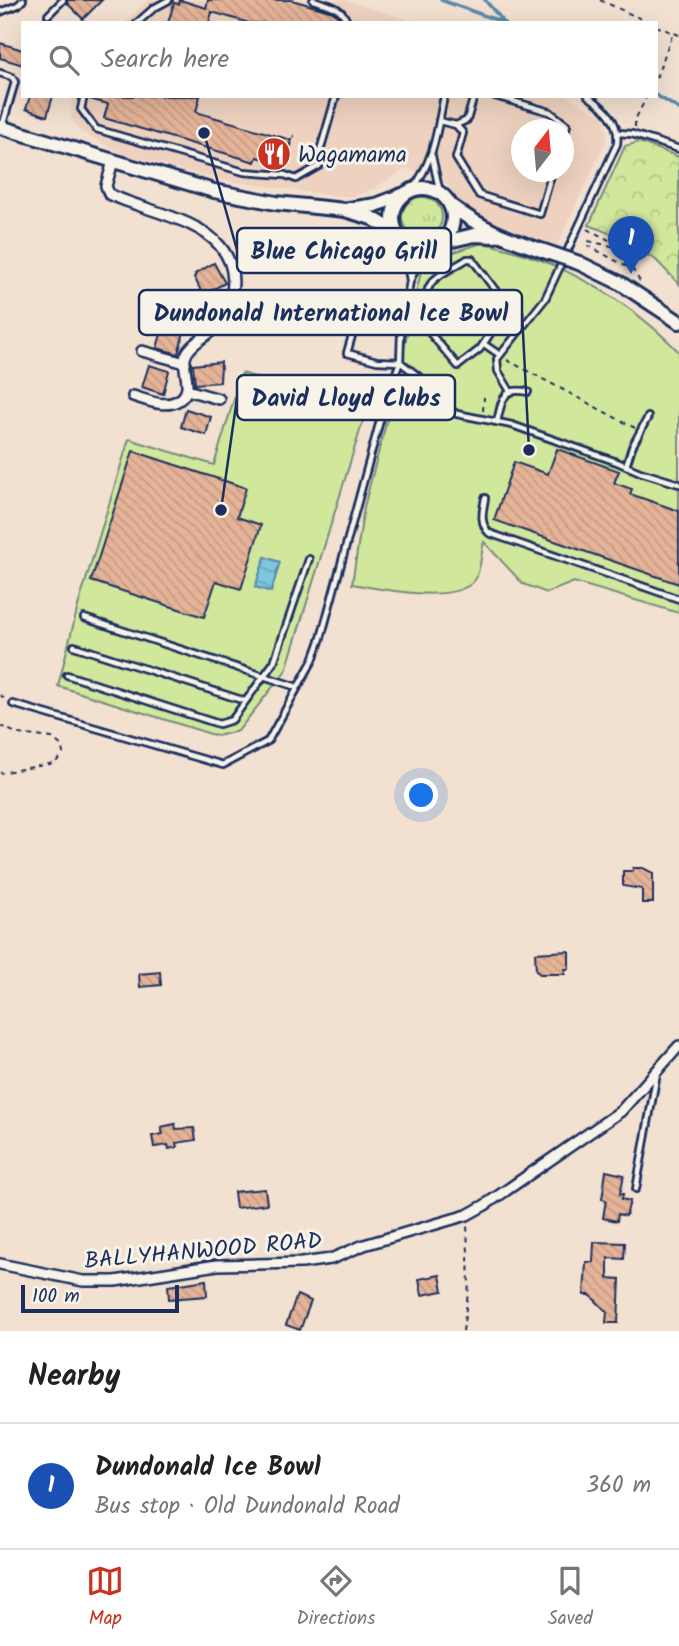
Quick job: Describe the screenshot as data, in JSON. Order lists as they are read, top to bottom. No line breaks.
{"streets":{"street":["BALLYHANWOOD ROAD"]},"places":{"other":["Blue Chicago Grill","Dundonald International Ice Bowl","David Lloyd Clubs"],"restaurant":["Wagamama"]},"scale_bar":"100 m","north":"top","page":{"search":"Search here","pins":"1","scale":"100 m","heading":"Nearby","list":[{"mark":"1","name":"Dundonald Ice Bowl","note":"Bus stop · Old Dundonald Road","value":"360 m"}],"nav":["Map","Directions","Saved"]}}
